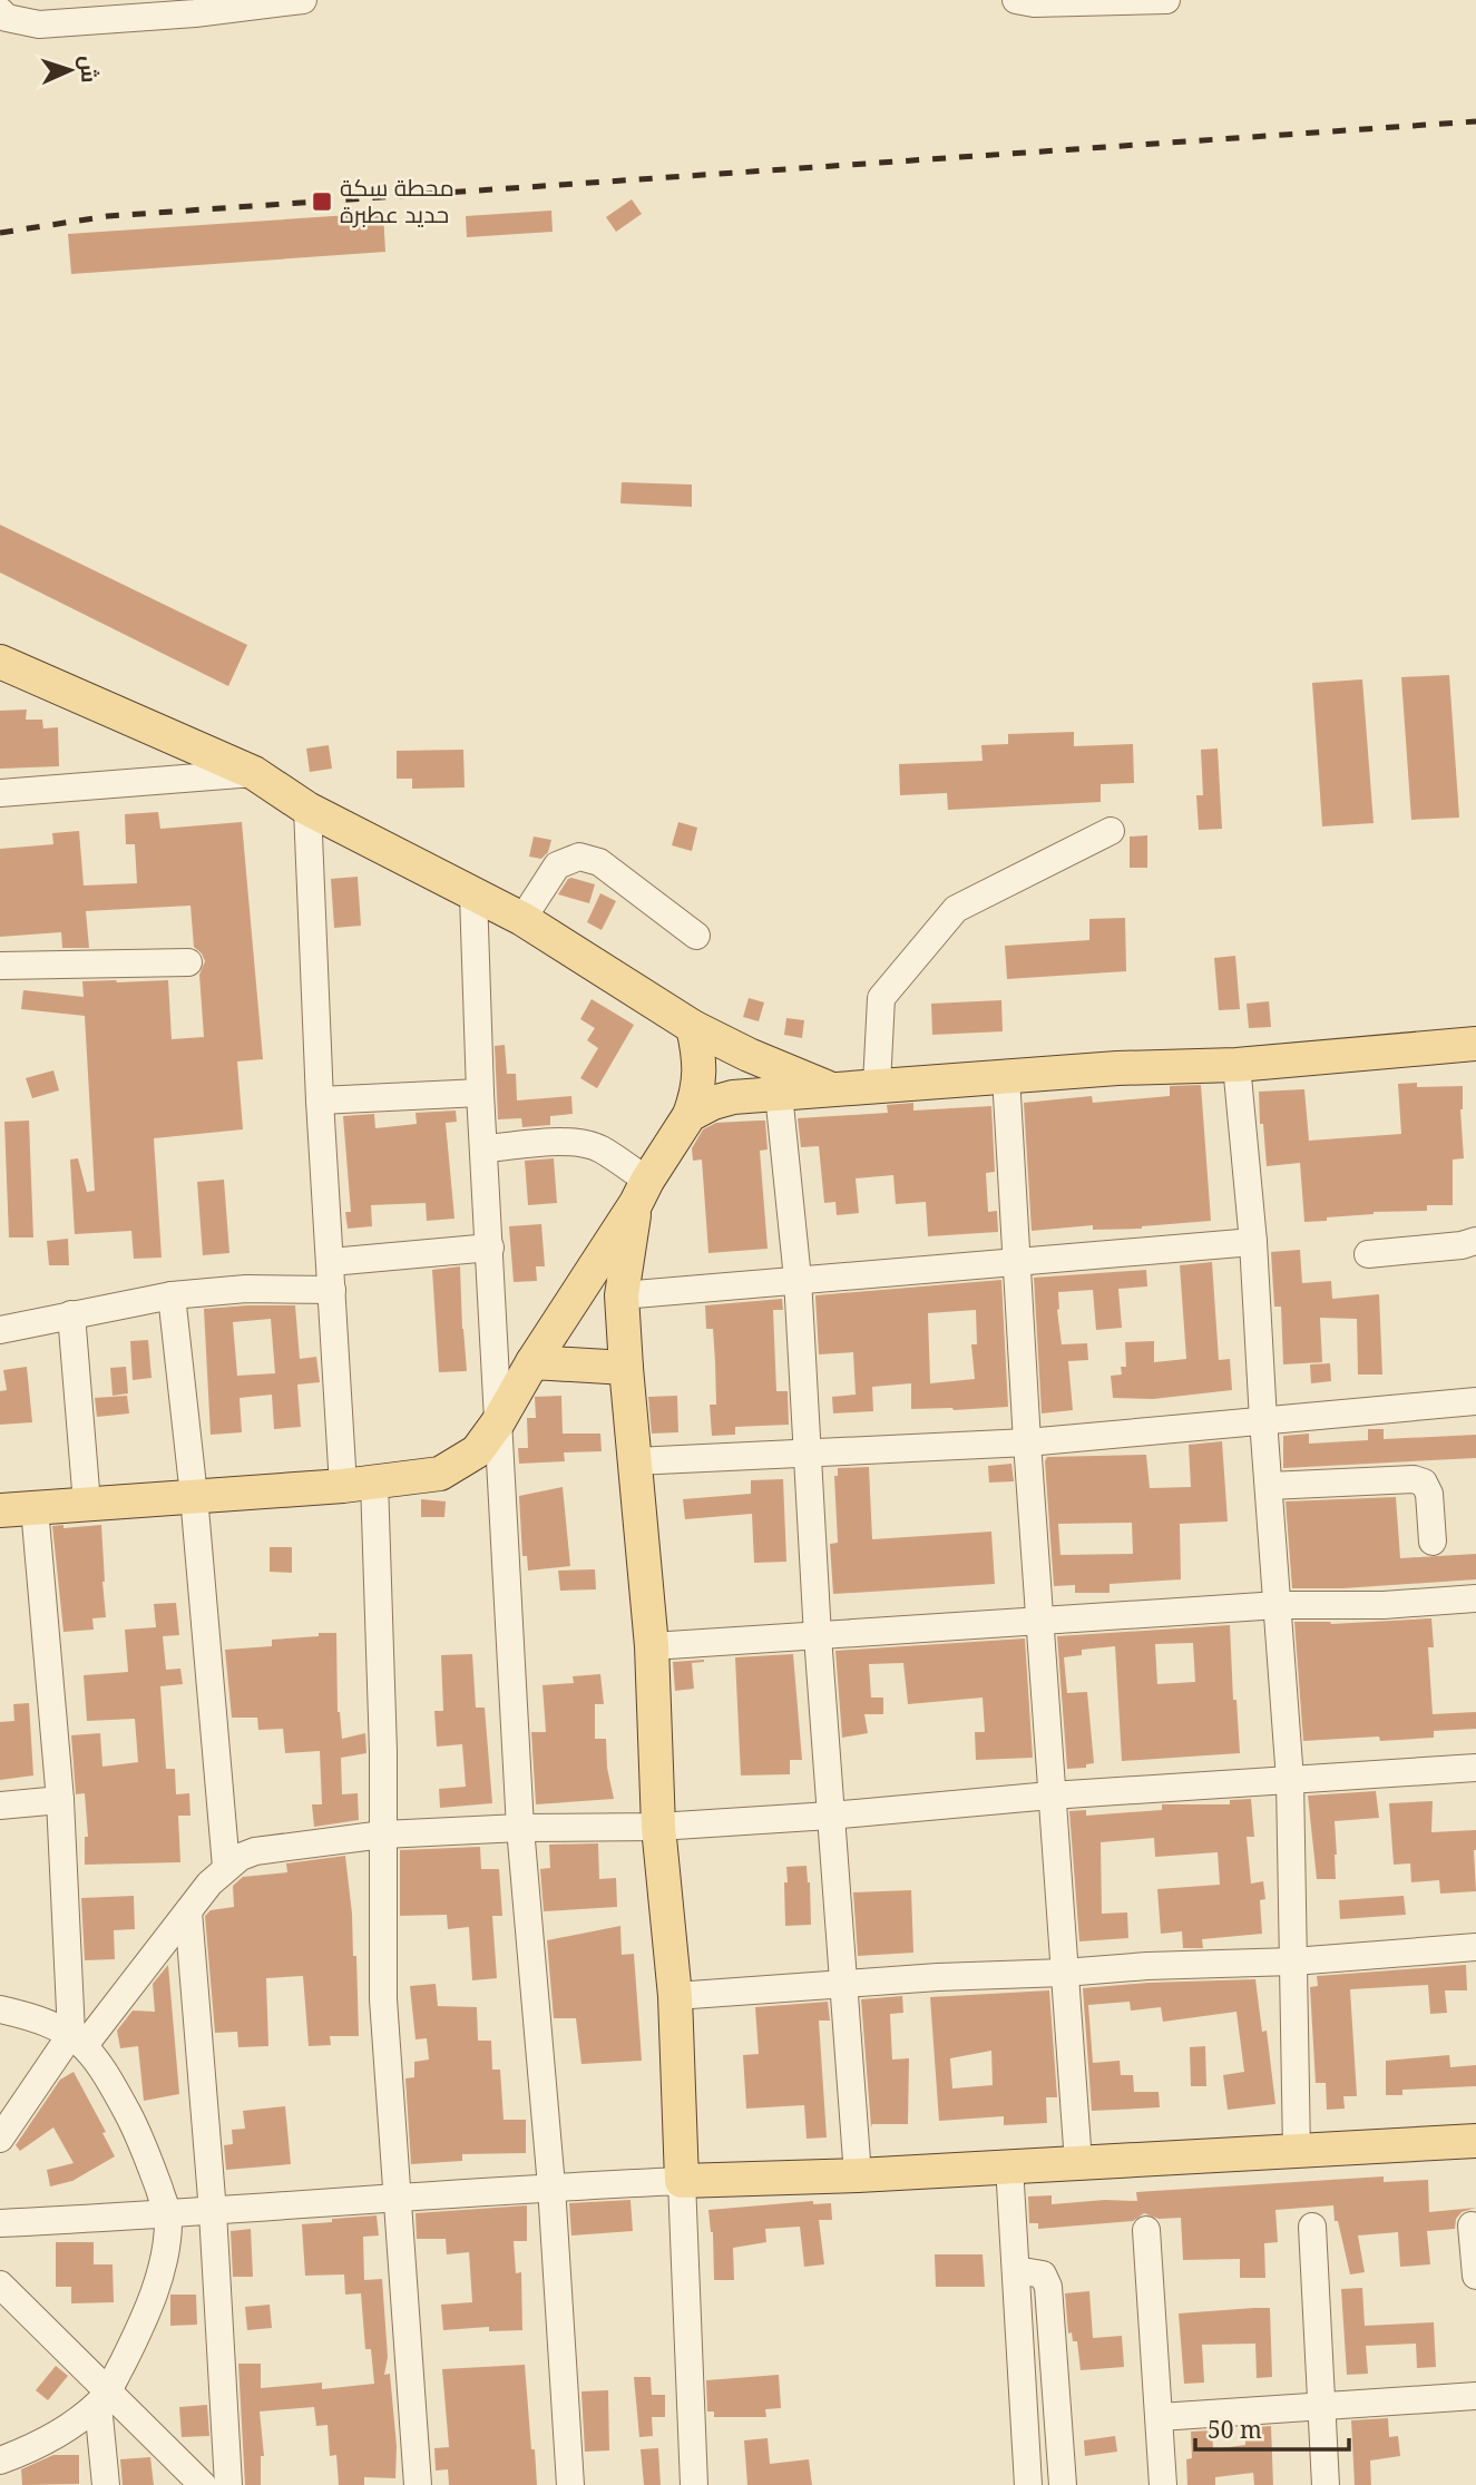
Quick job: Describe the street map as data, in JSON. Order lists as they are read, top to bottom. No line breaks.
{"places":{"transit":["محطة سكة حديد عطبرة"]},"scale_bar":"50 m","north":"right"}
